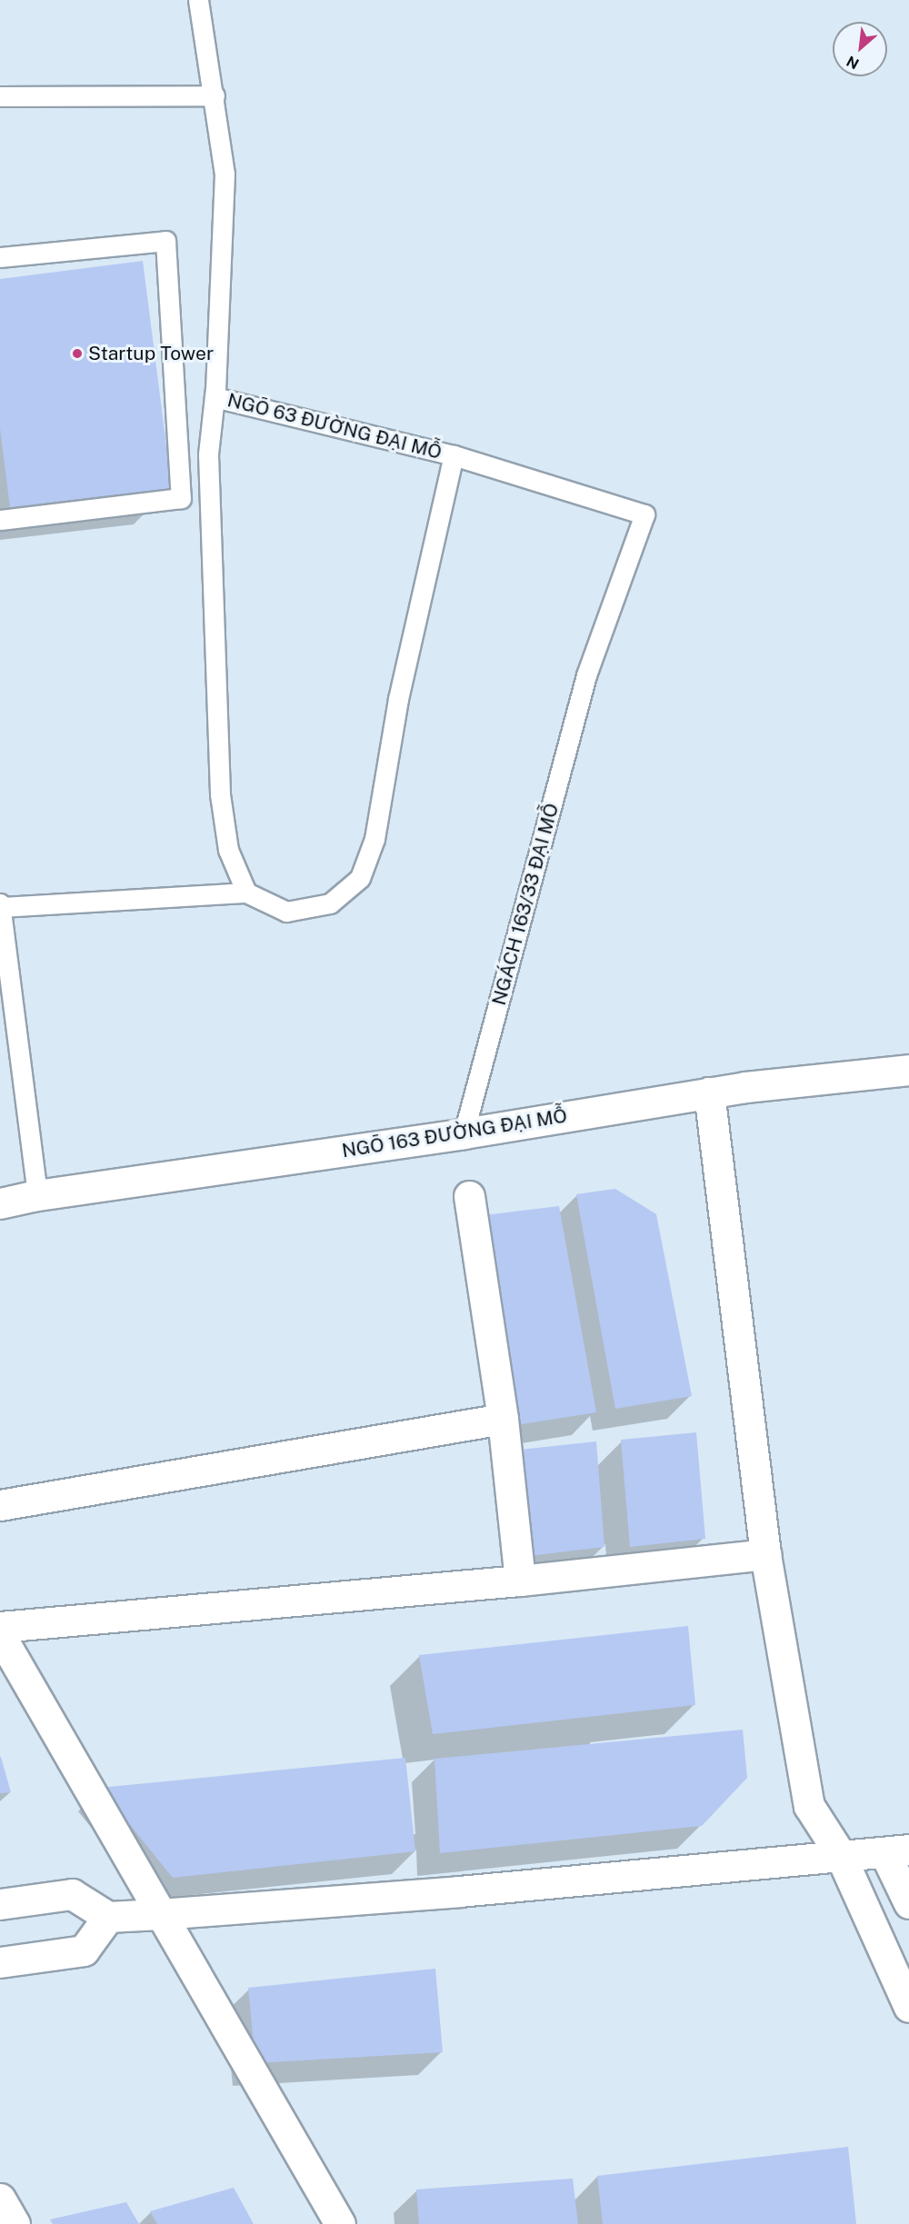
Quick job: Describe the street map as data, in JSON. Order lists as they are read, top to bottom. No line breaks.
{"streets":{"street":["NGÕ 163 ĐƯỜNG ĐẠI MỖ"],"lane":["NGÕ 63 ĐƯỜNG ĐẠI MỖ","NGÁCH 163/33 ĐẠI MỖ"]},"crossings":[["NGÕ 63 ĐƯỜNG ĐẠI MỖ","NGÁCH 163/33 ĐẠI MỖ"],["NGÁCH 163/33 ĐẠI MỖ","NGÕ 163 ĐƯỜNG ĐẠI MỖ"]],"places":["Startup Tower"],"north":"bottom left"}
